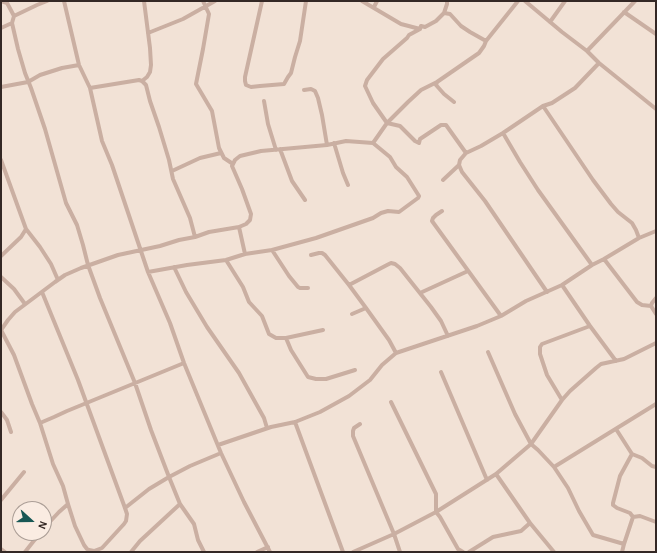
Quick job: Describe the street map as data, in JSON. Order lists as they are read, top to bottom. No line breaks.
{"north":"right"}
